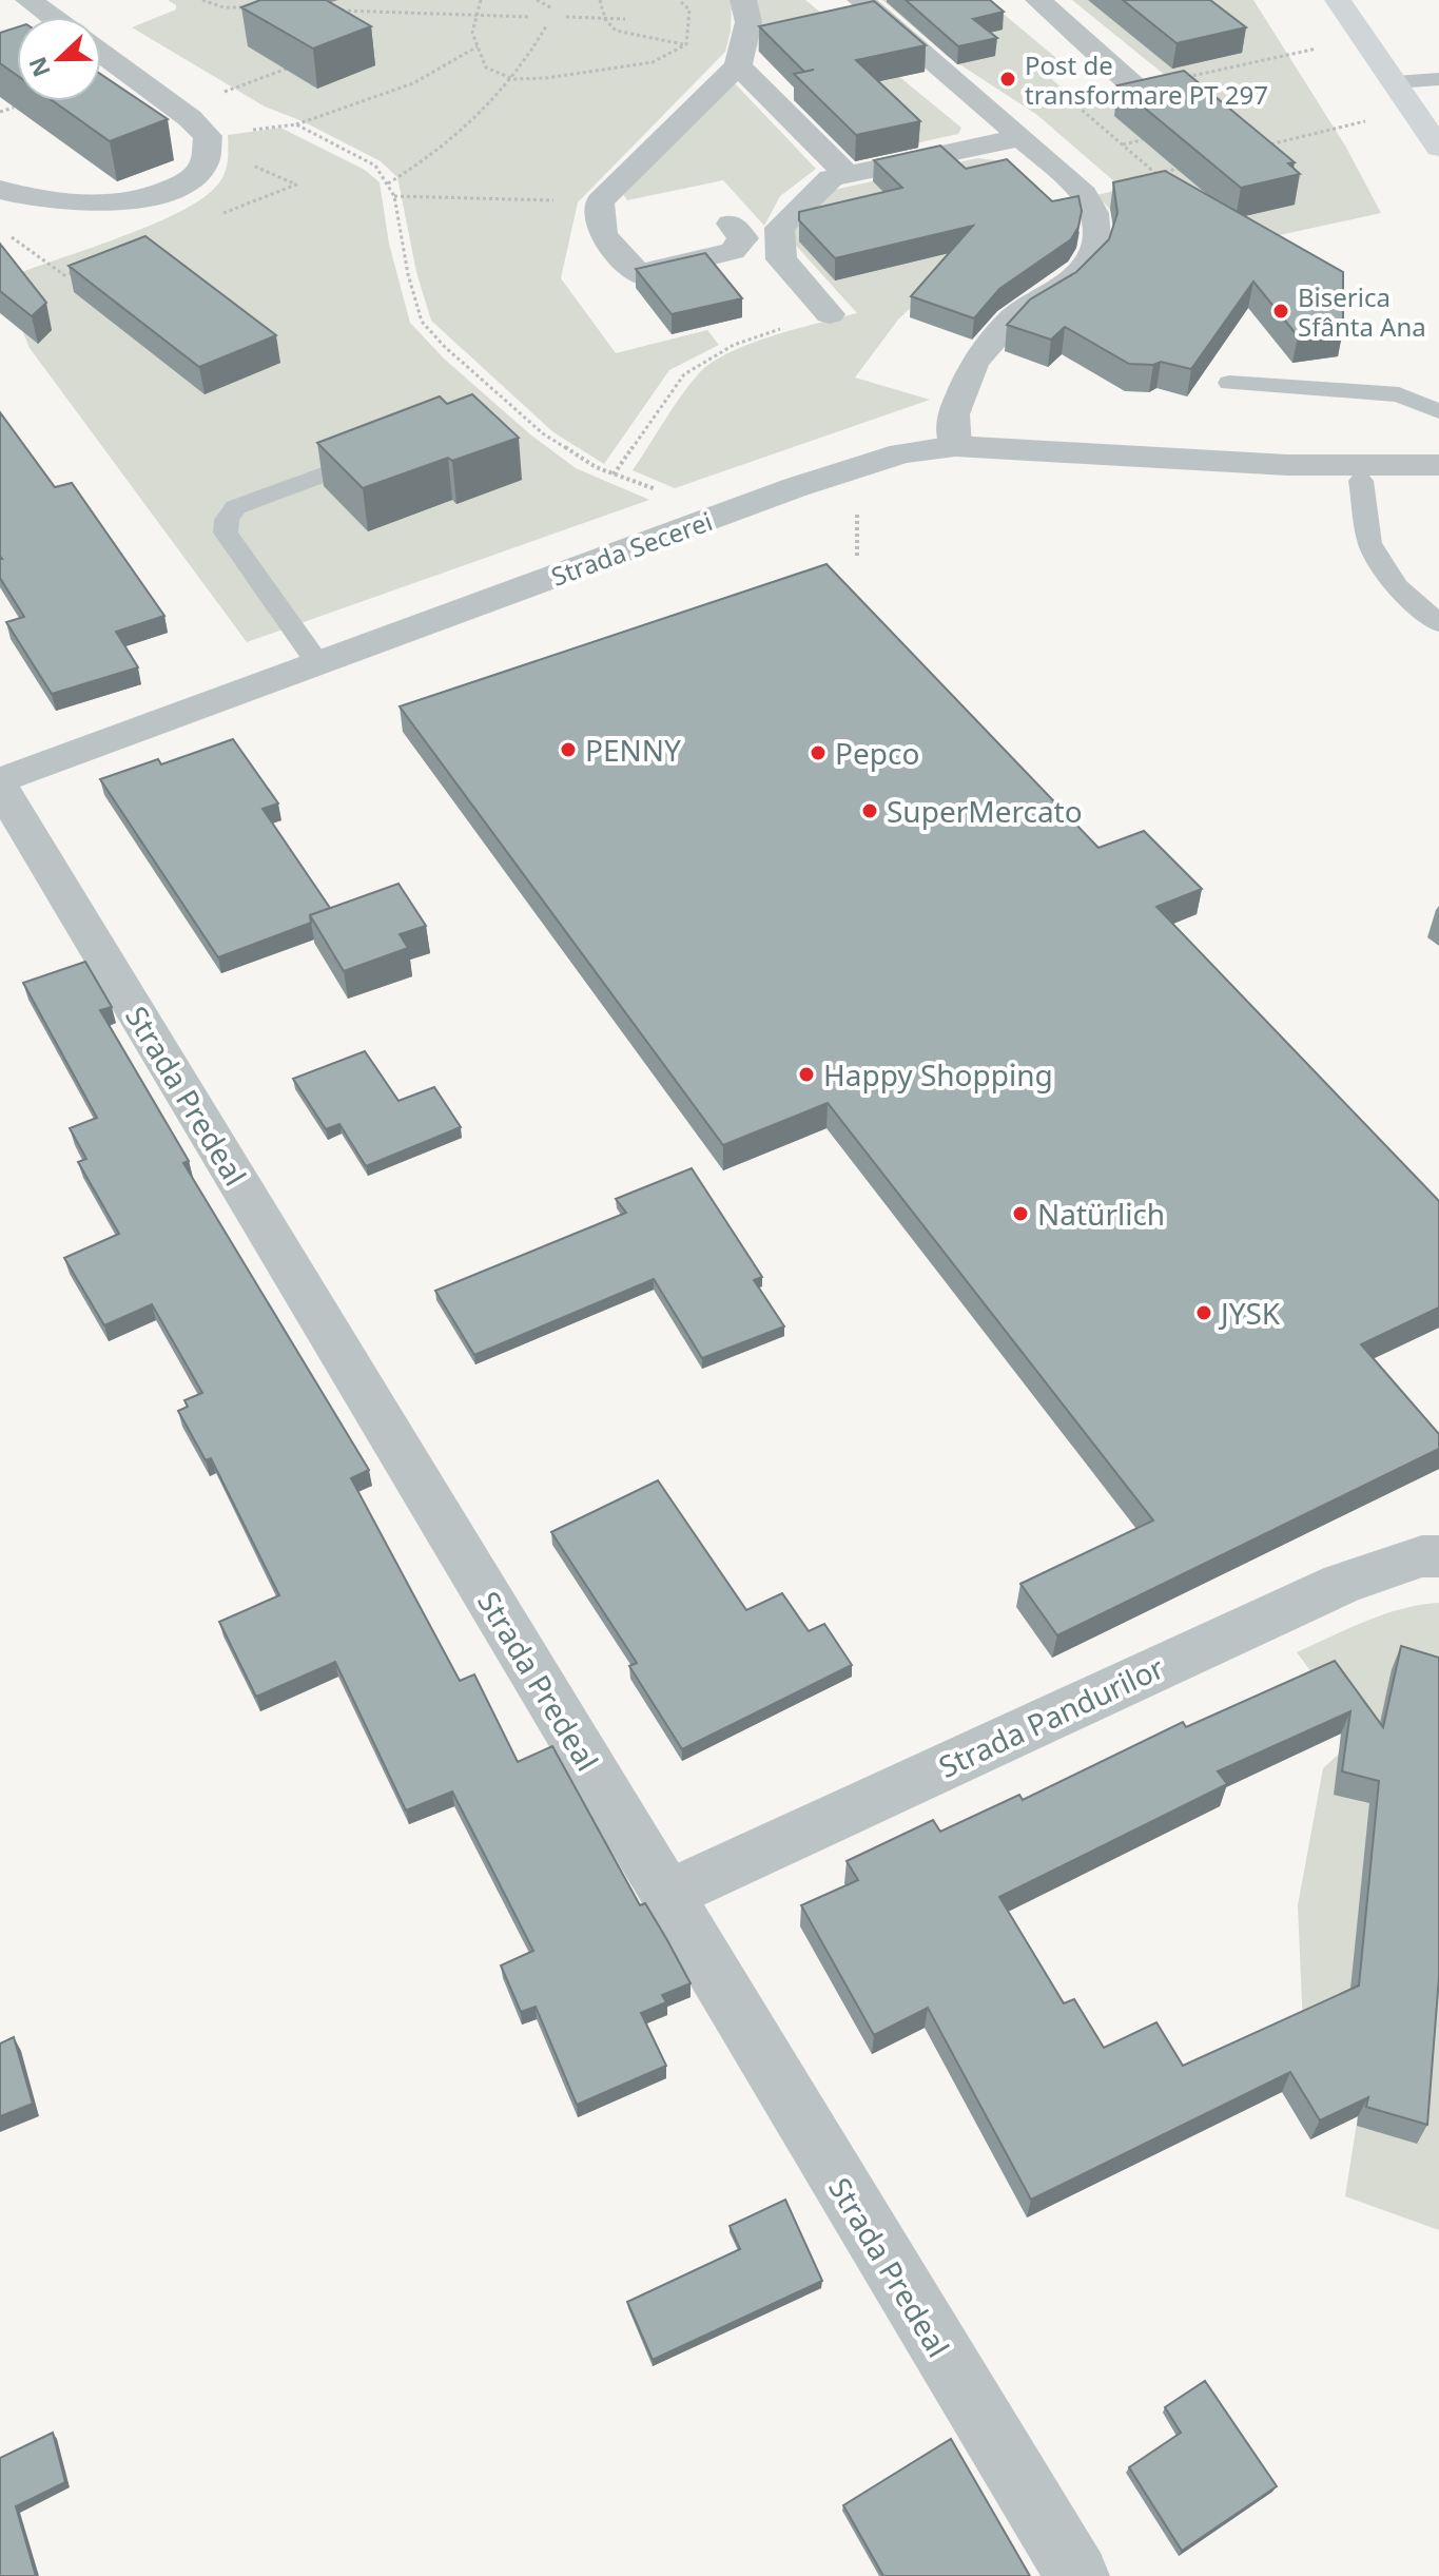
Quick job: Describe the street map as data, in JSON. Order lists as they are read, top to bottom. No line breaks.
{"streets":{"street":["Strada Secerei","Strada Predeal","Strada Pandurilor"]},"crossings":[["Strada Secerei","Strada Predeal"],["Strada Predeal","Strada Pandurilor"]],"places":["Post de transformare PT 297","Biserica Sfânta Ana","PENNY","Pepco","SuperMercato","Happy Shopping","Natürlich","JYSK"],"north":"left"}
